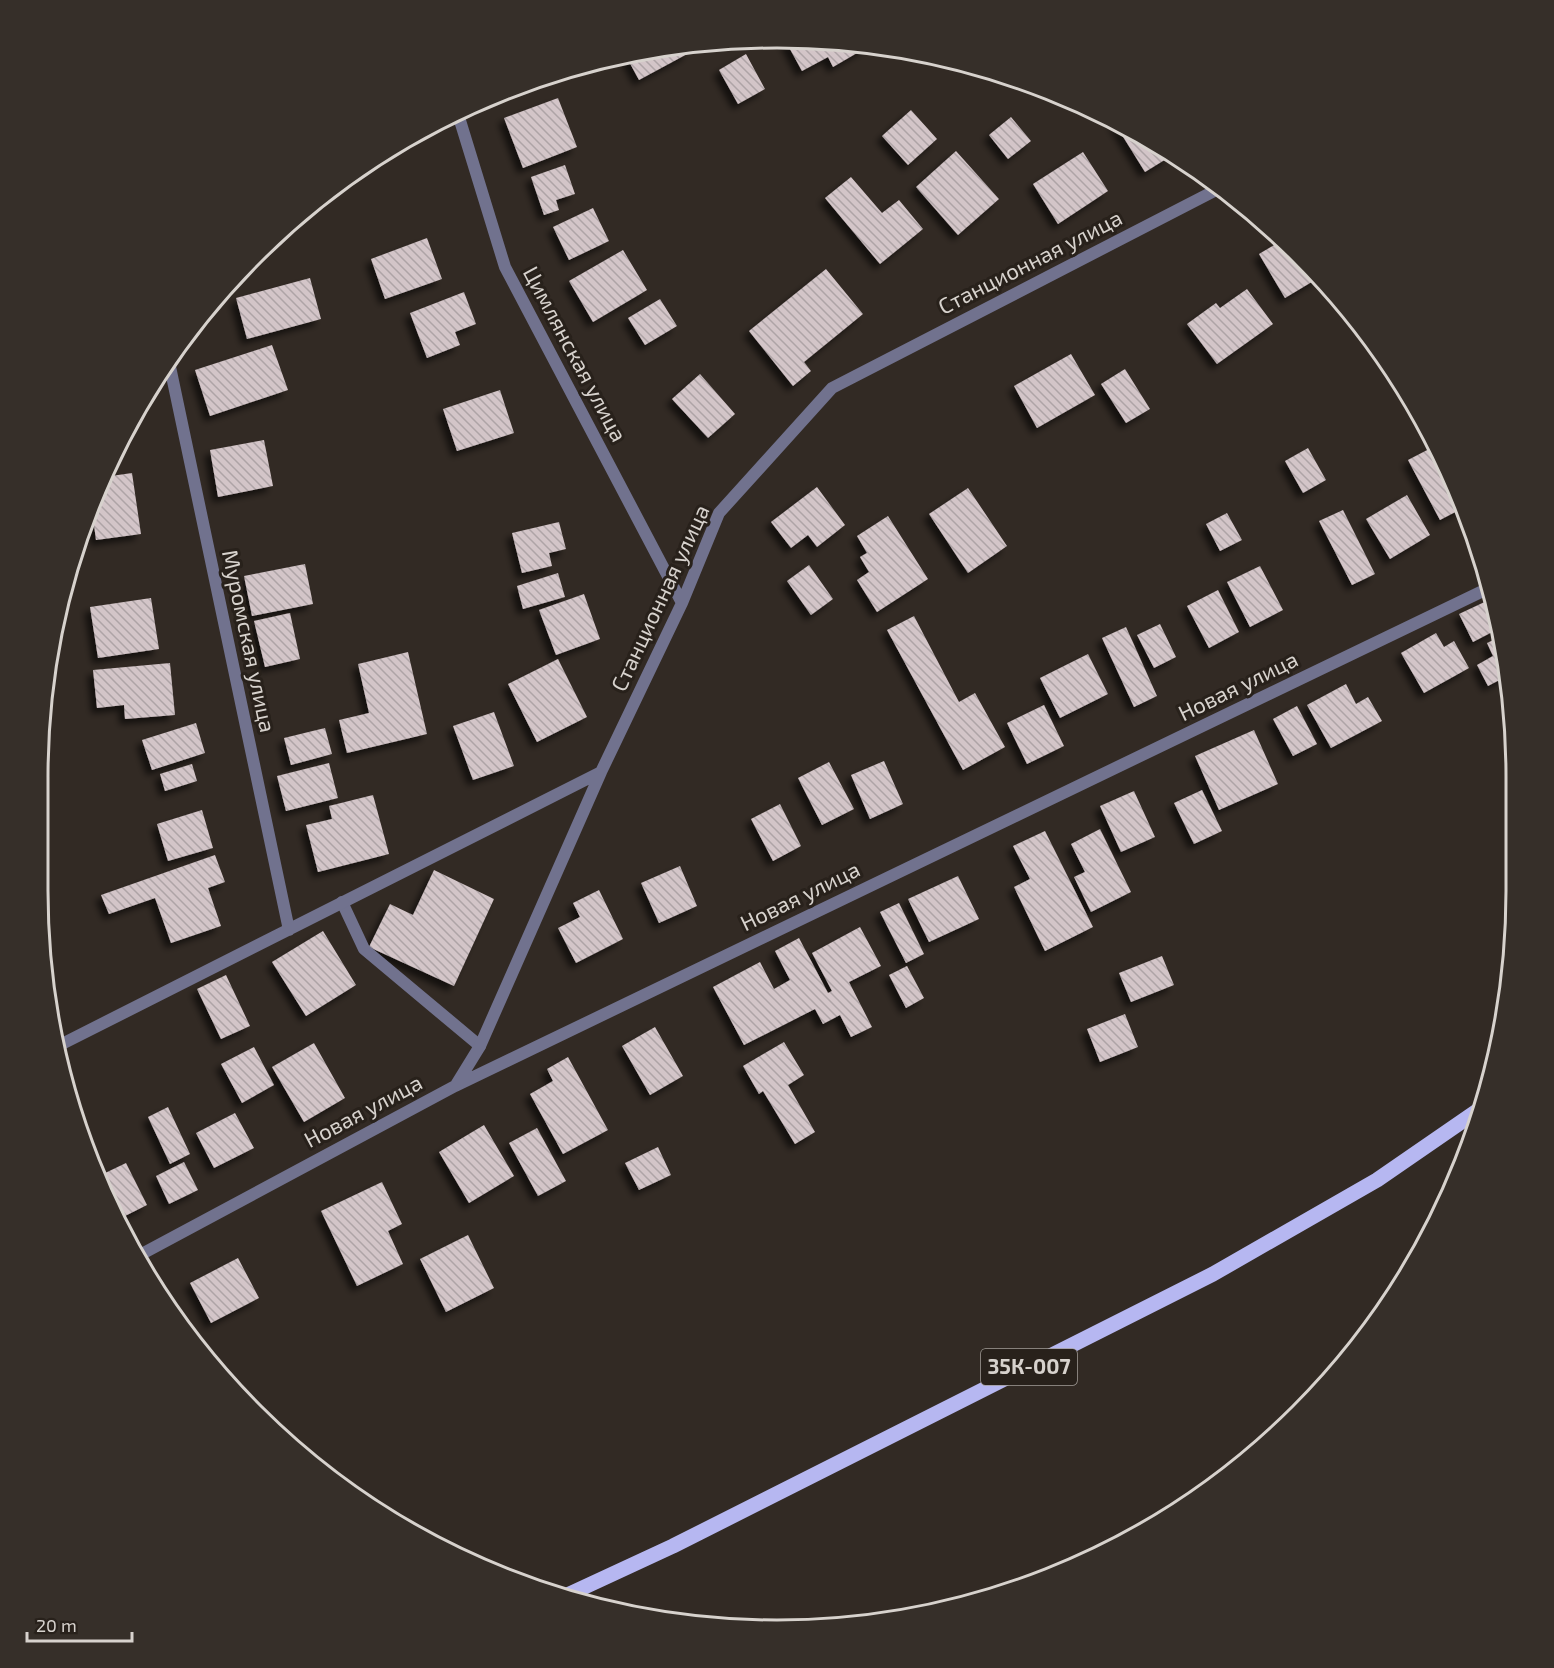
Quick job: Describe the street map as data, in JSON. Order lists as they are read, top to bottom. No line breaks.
{"streets":{"main road":["35К-007"],"street":["Станционная улица","Цимлянская улица","Муромская улица","Новая улица"]},"crossings":[["Станционная улица","Цимлянская улица"],["Станционная улица","Новая улица"]],"scale_bar":"20 m"}
